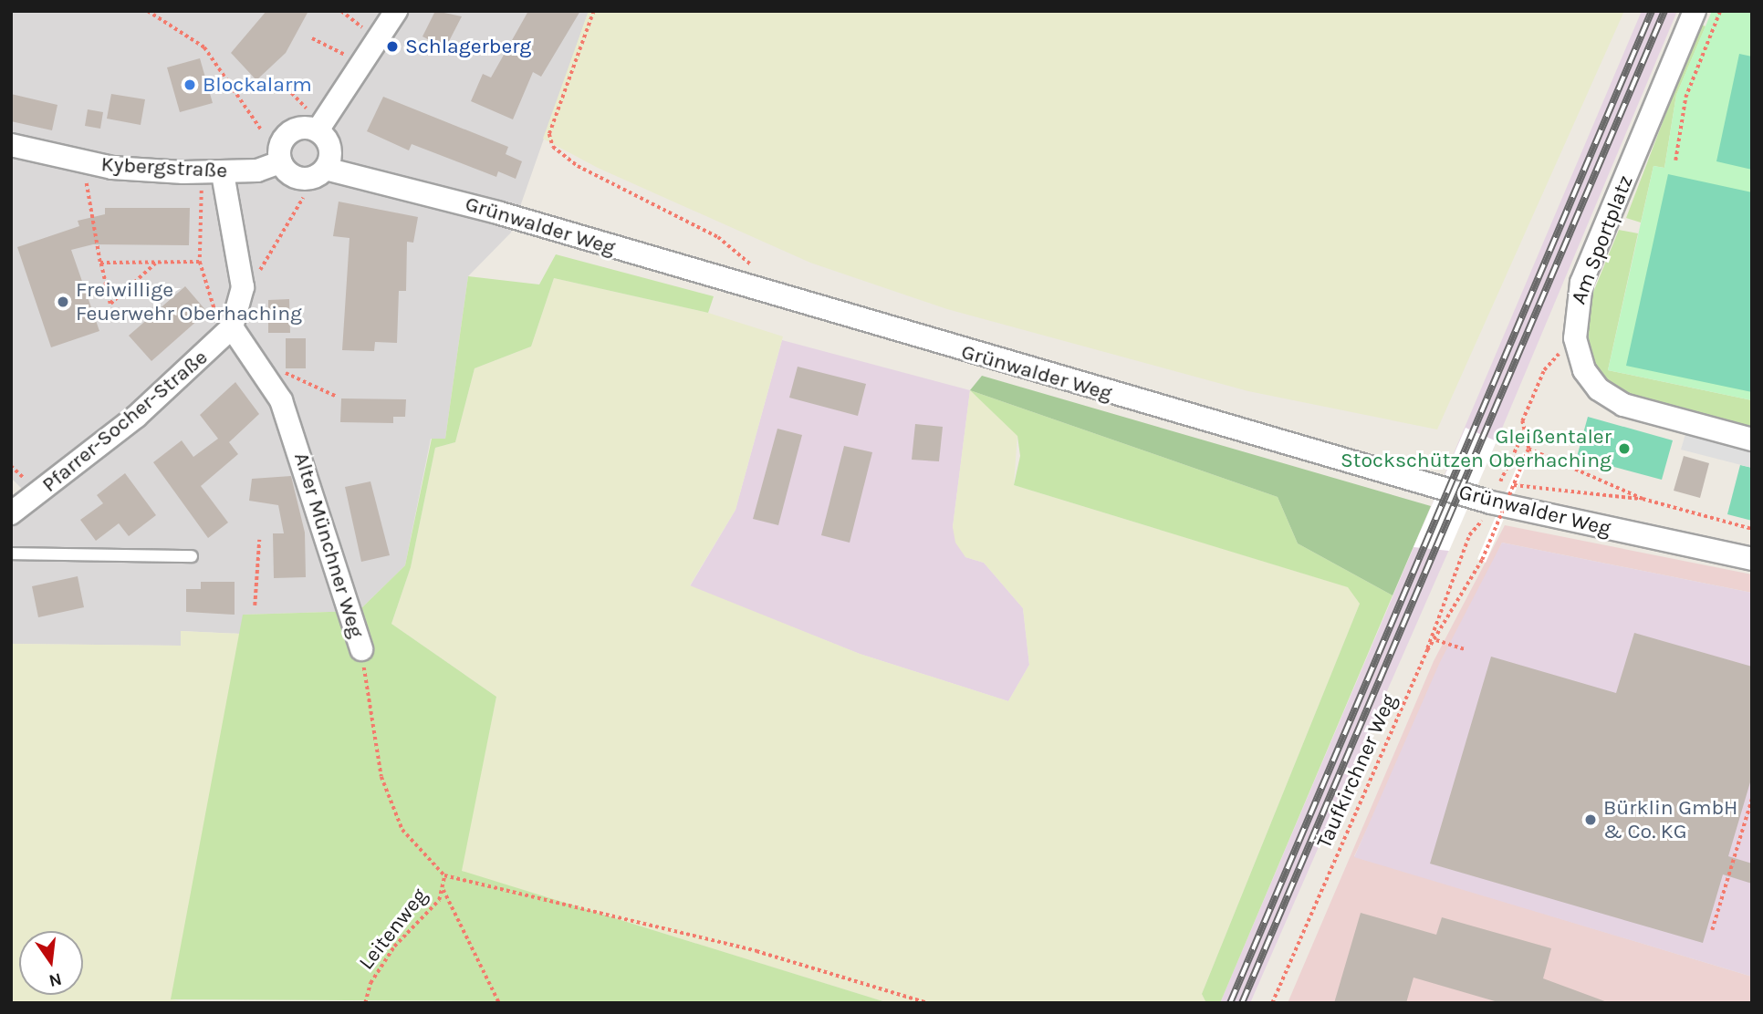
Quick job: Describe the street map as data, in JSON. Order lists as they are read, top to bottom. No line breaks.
{"streets":{"street":["Kybergstraße","Grünwalder Weg","Am Sportplatz","Pfarrer-Socher-Straße","Alter Münchner Weg"],"path":["Taufkirchner Weg","Leitenweg"]},"crossings":[["Kybergstraße","Grünwalder Weg"],["Pfarrer-Socher-Straße","Alter Münchner Weg"],["Alter Münchner Weg","Leitenweg"]],"places":["Schlagerberg","Blockalarm","Freiwillige Feuerwehr Oberhaching","Gleißentaler Stockschützen Oberhaching","Bürklin GmbH & Co. KG"],"north":"bottom"}
